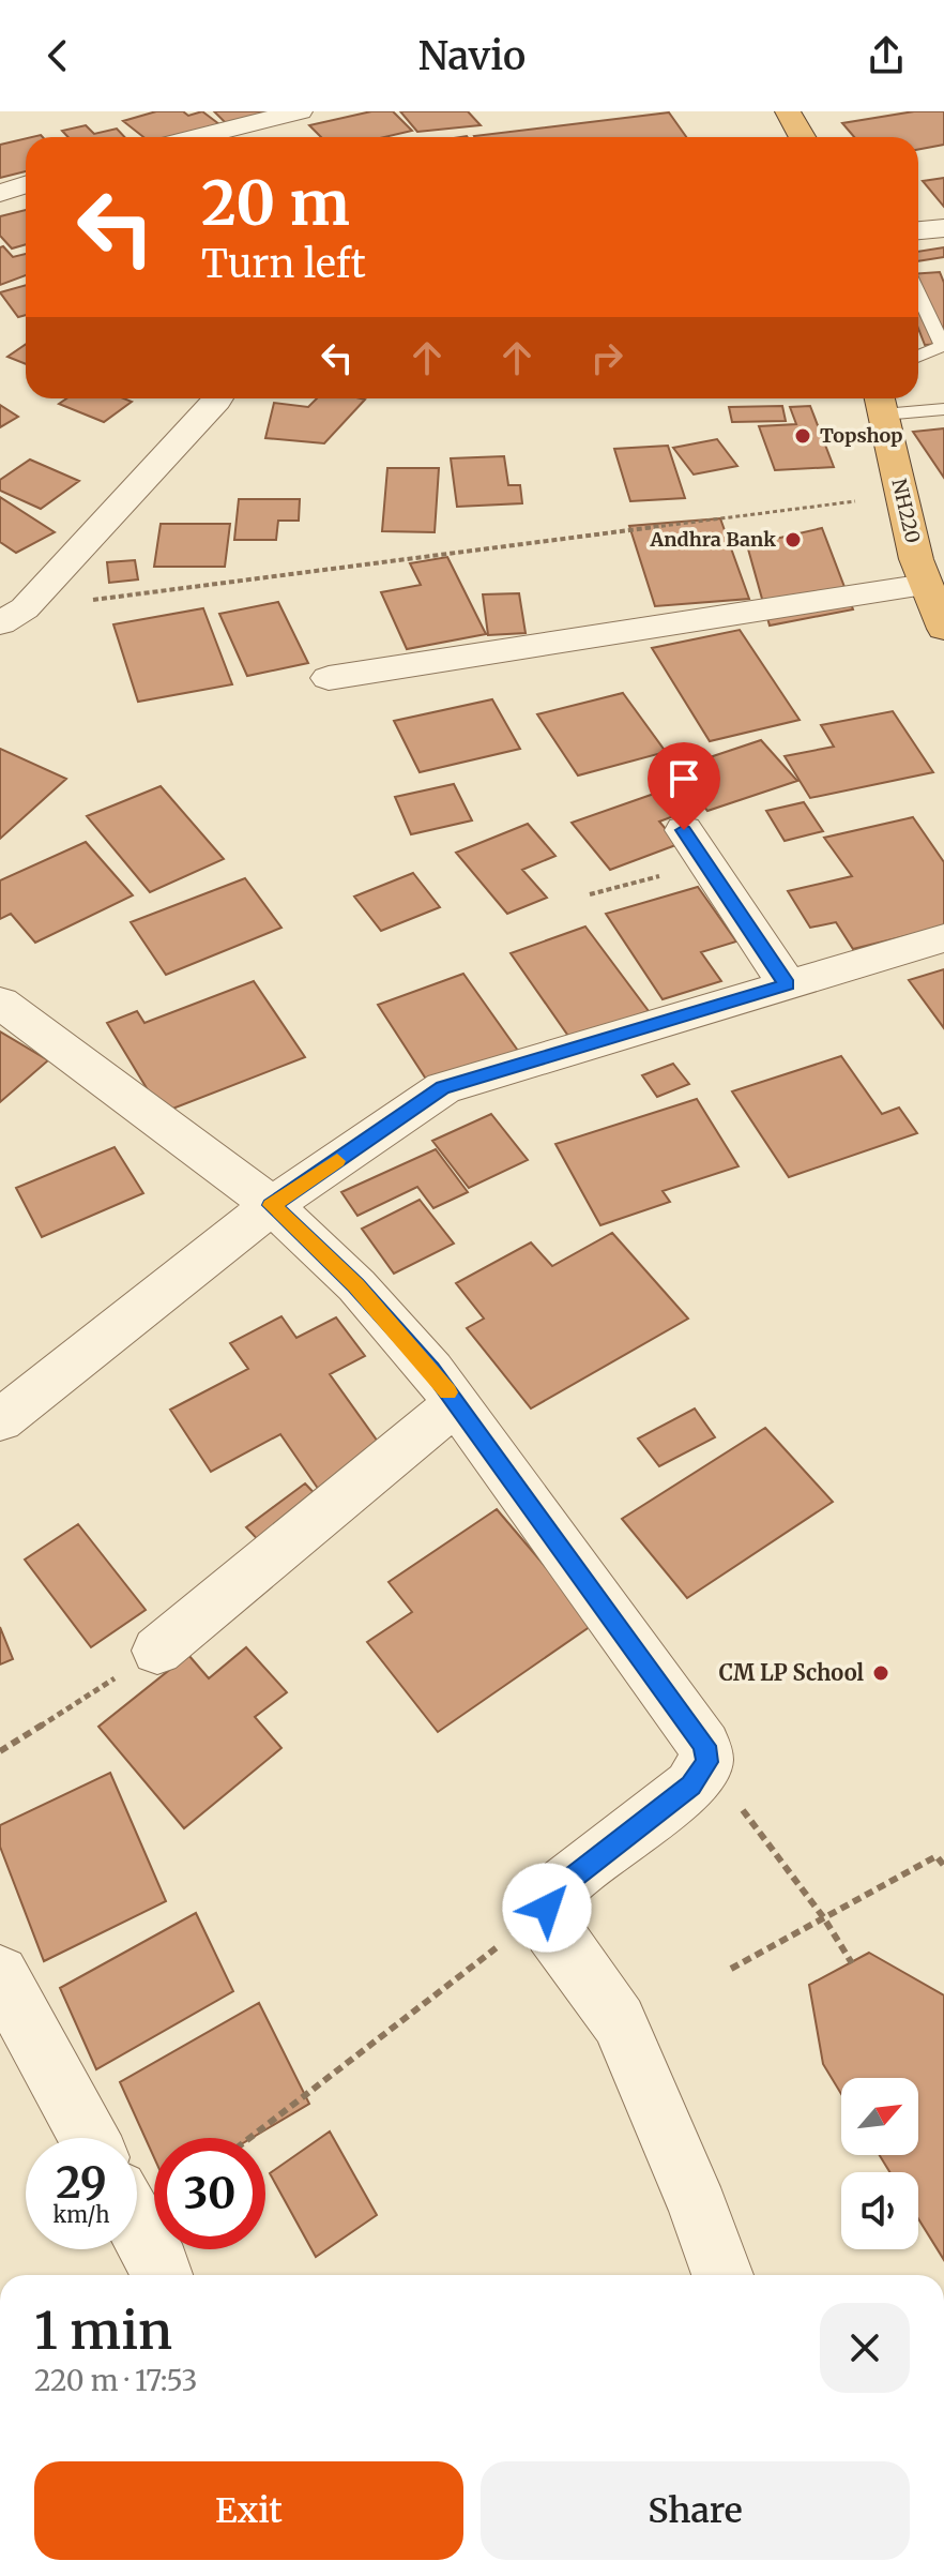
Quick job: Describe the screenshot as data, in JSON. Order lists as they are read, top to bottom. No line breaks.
{"streets":{"highway":["NH220"]},"places":["Topshop","Andhra Bank","CM LP School"],"north":"top right","page":{"header":"Navio","turn":["20 m","Turn left"],"speed":"29 km/h","limit":"30","heading":["1 min","220 m · 17:53"],"buttons":["Exit","Share"]}}
